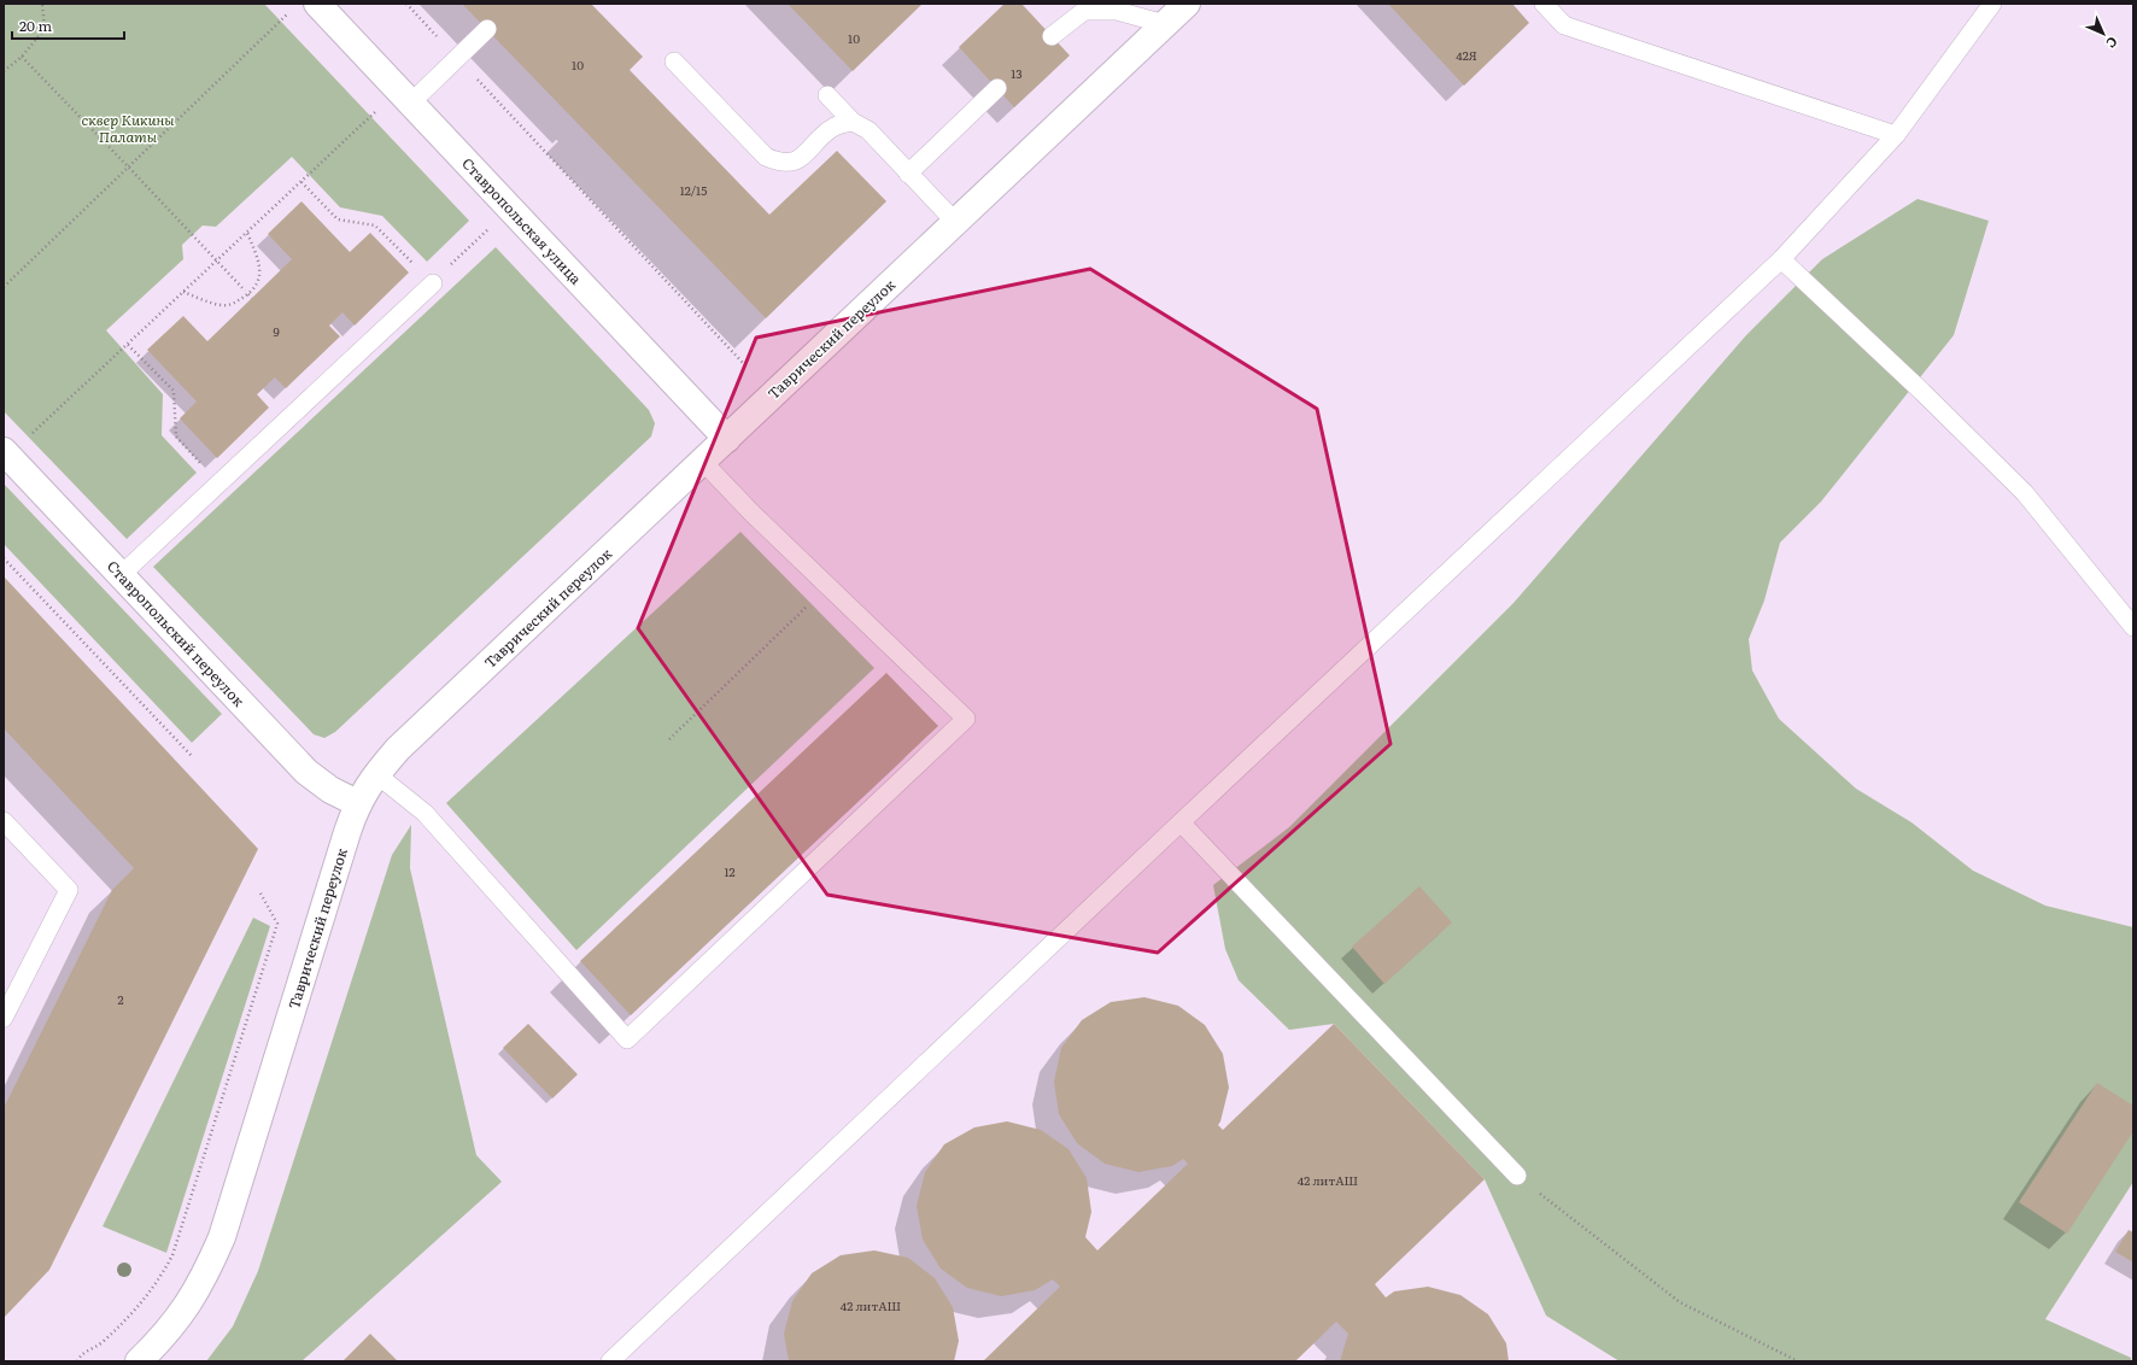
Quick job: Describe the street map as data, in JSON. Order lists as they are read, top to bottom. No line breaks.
{"streets":{"street":["Ставропольская улица","Таврический переулок","Ставропольский переулок"]},"crossings":[["Ставропольская улица","Таврический переулок"],["Таврический переулок","Ставропольский переулок"]],"parks":["сквер Кикины Палаты"],"house_numbers":["10","42Я","10","13","12/15","9","12","2","42 литАШ","42 литАШ"],"scale_bar":"20 m","north":"bottom right"}
